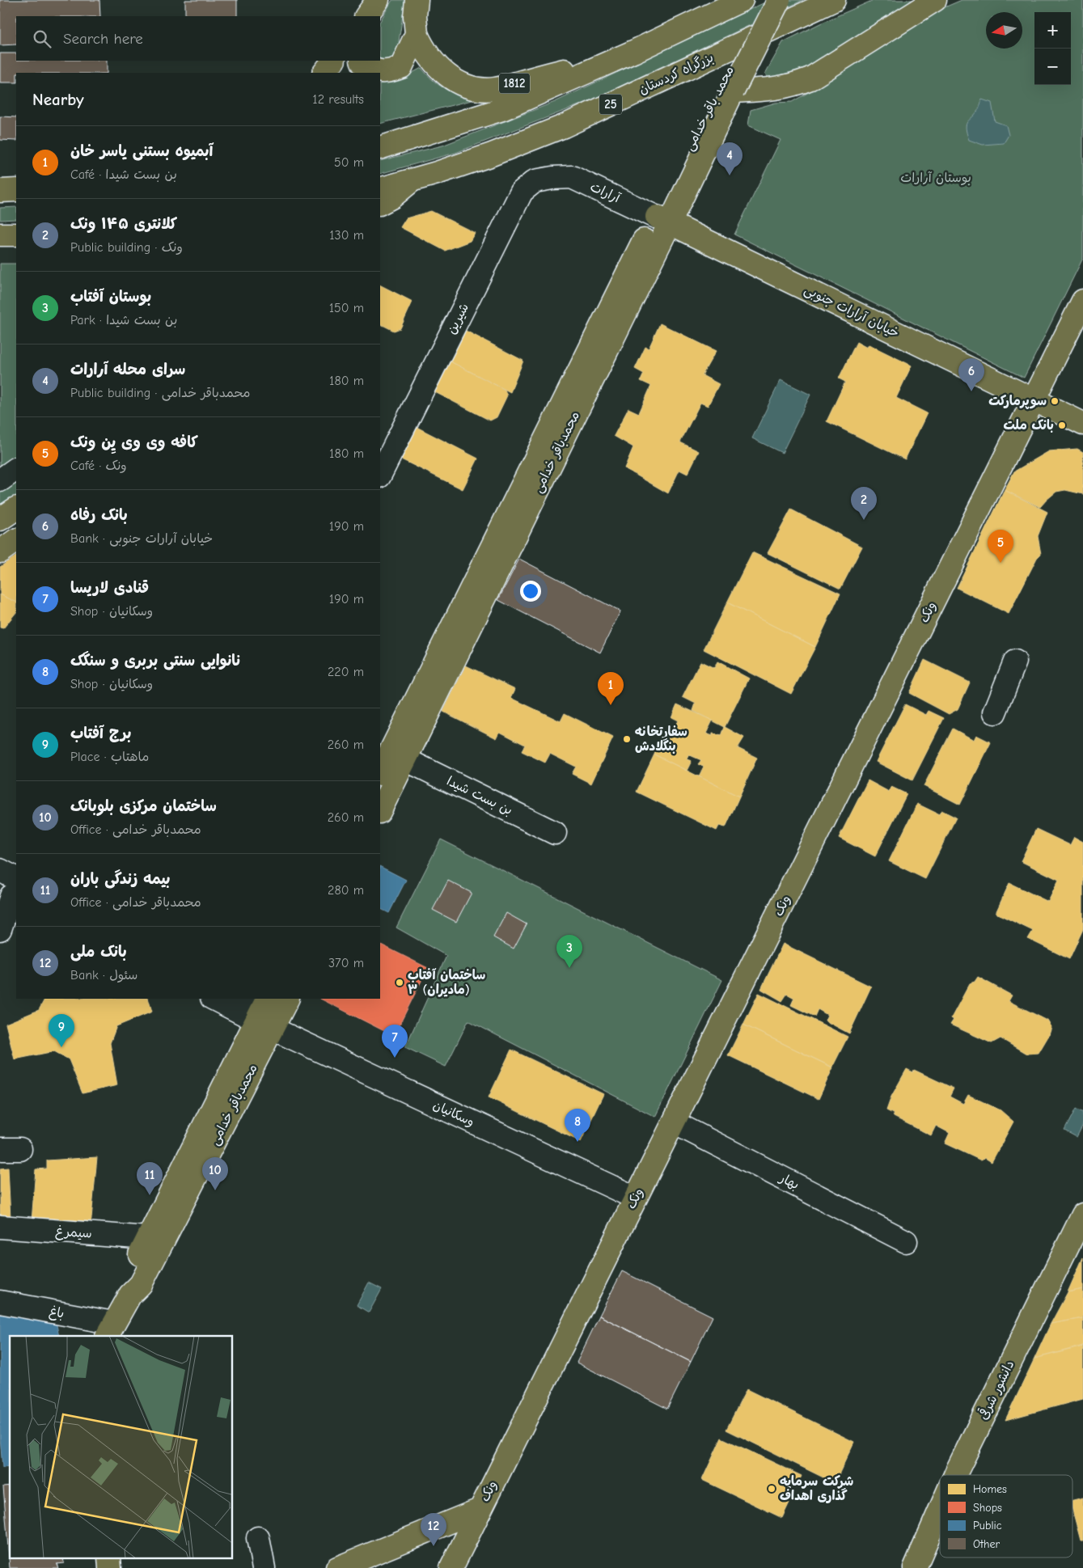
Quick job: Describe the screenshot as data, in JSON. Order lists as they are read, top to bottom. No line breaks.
{"streets":{"main road":["بزرگراه کردستان","1812","25","محمد باقر خدامی","خیابان آرارات جنوبی","محمدباقر خدامی","ونک","دانشور شرقی"],"street":["آرارات","شیرین","بن بست شیدا","وسکانیان","بهار","سیمرغ","باغ"]},"crossings":[["محمد باقر خدامی","محمدباقر خدامی"],["آرارات","خیابان آرارات جنوبی"],["آرارات","شیرین"],["آرارات","محمدباقر خدامی"],["خیابان آرارات جنوبی","محمدباقر خدامی"],["خیابان آرارات جنوبی","ونک"],["محمدباقر خدامی","بن بست شیدا"],["محمدباقر خدامی","وسکانیان"],["محمدباقر خدامی","سیمرغ"],["محمدباقر خدامی","باغ"],["ونک","وسکانیان"],["ونک","بهار"]],"parks":["بوستان آرارات"],"places":["سوپرمارکت","بانک ملت","سفارتخانه بنگلادش","ساختمان آفتاب ۳ (مادیران)","شرکت سرمایه گذاری اهداف"],"legend":["Homes","Shops","Public","Other"],"north":"left","page":{"map_buttons":["+","−"],"search":"Search here","heading":["Nearby","12 results"],"list":[{"mark":"1","name":"آبمیوه بستنی یاسر خان","note":"Café · بن بست شیدا","value":"50 m"},{"mark":"2","name":"کلانتری ۱۴۵ ونک","note":"Public building · ونک","value":"130 m"},{"mark":"3","name":"بوستان آفتاب","note":"Park · بن بست شیدا","value":"150 m"},{"mark":"4","name":"سرای محله آرارات","note":"Public building · محمدباقر خدامی","value":"180 m"},{"mark":"5","name":"کافه وی‌ وی‌ یِن ونک","note":"Café · ونک","value":"180 m"},{"mark":"6","name":"بانک رفاه","note":"Bank · خیابان آرارات جنوبی","value":"190 m"},{"mark":"7","name":"قنادی لاریسا","note":"Shop · وسکانیان","value":"190 m"},{"mark":"8","name":"نانوایی سنتی بربری و سنگک","note":"Shop · وسکانیان","value":"220 m"},{"mark":"9","name":"برج آفتاب","note":"Place · ماهتاب","value":"260 m"},{"mark":"10","name":"ساختمان مرکزی بلوبانک","note":"Office · محمدباقر خدامی","value":"260 m"},{"mark":"11","name":"بیمه زندگی باران","note":"Office · محمدباقر خدامی","value":"280 m"},{"mark":"12","name":"بانک ملی","note":"Bank · سئول","value":"370 m"}],"pins":["4","6","2","5","1","3","9","7","8","10","11","12"]}}
